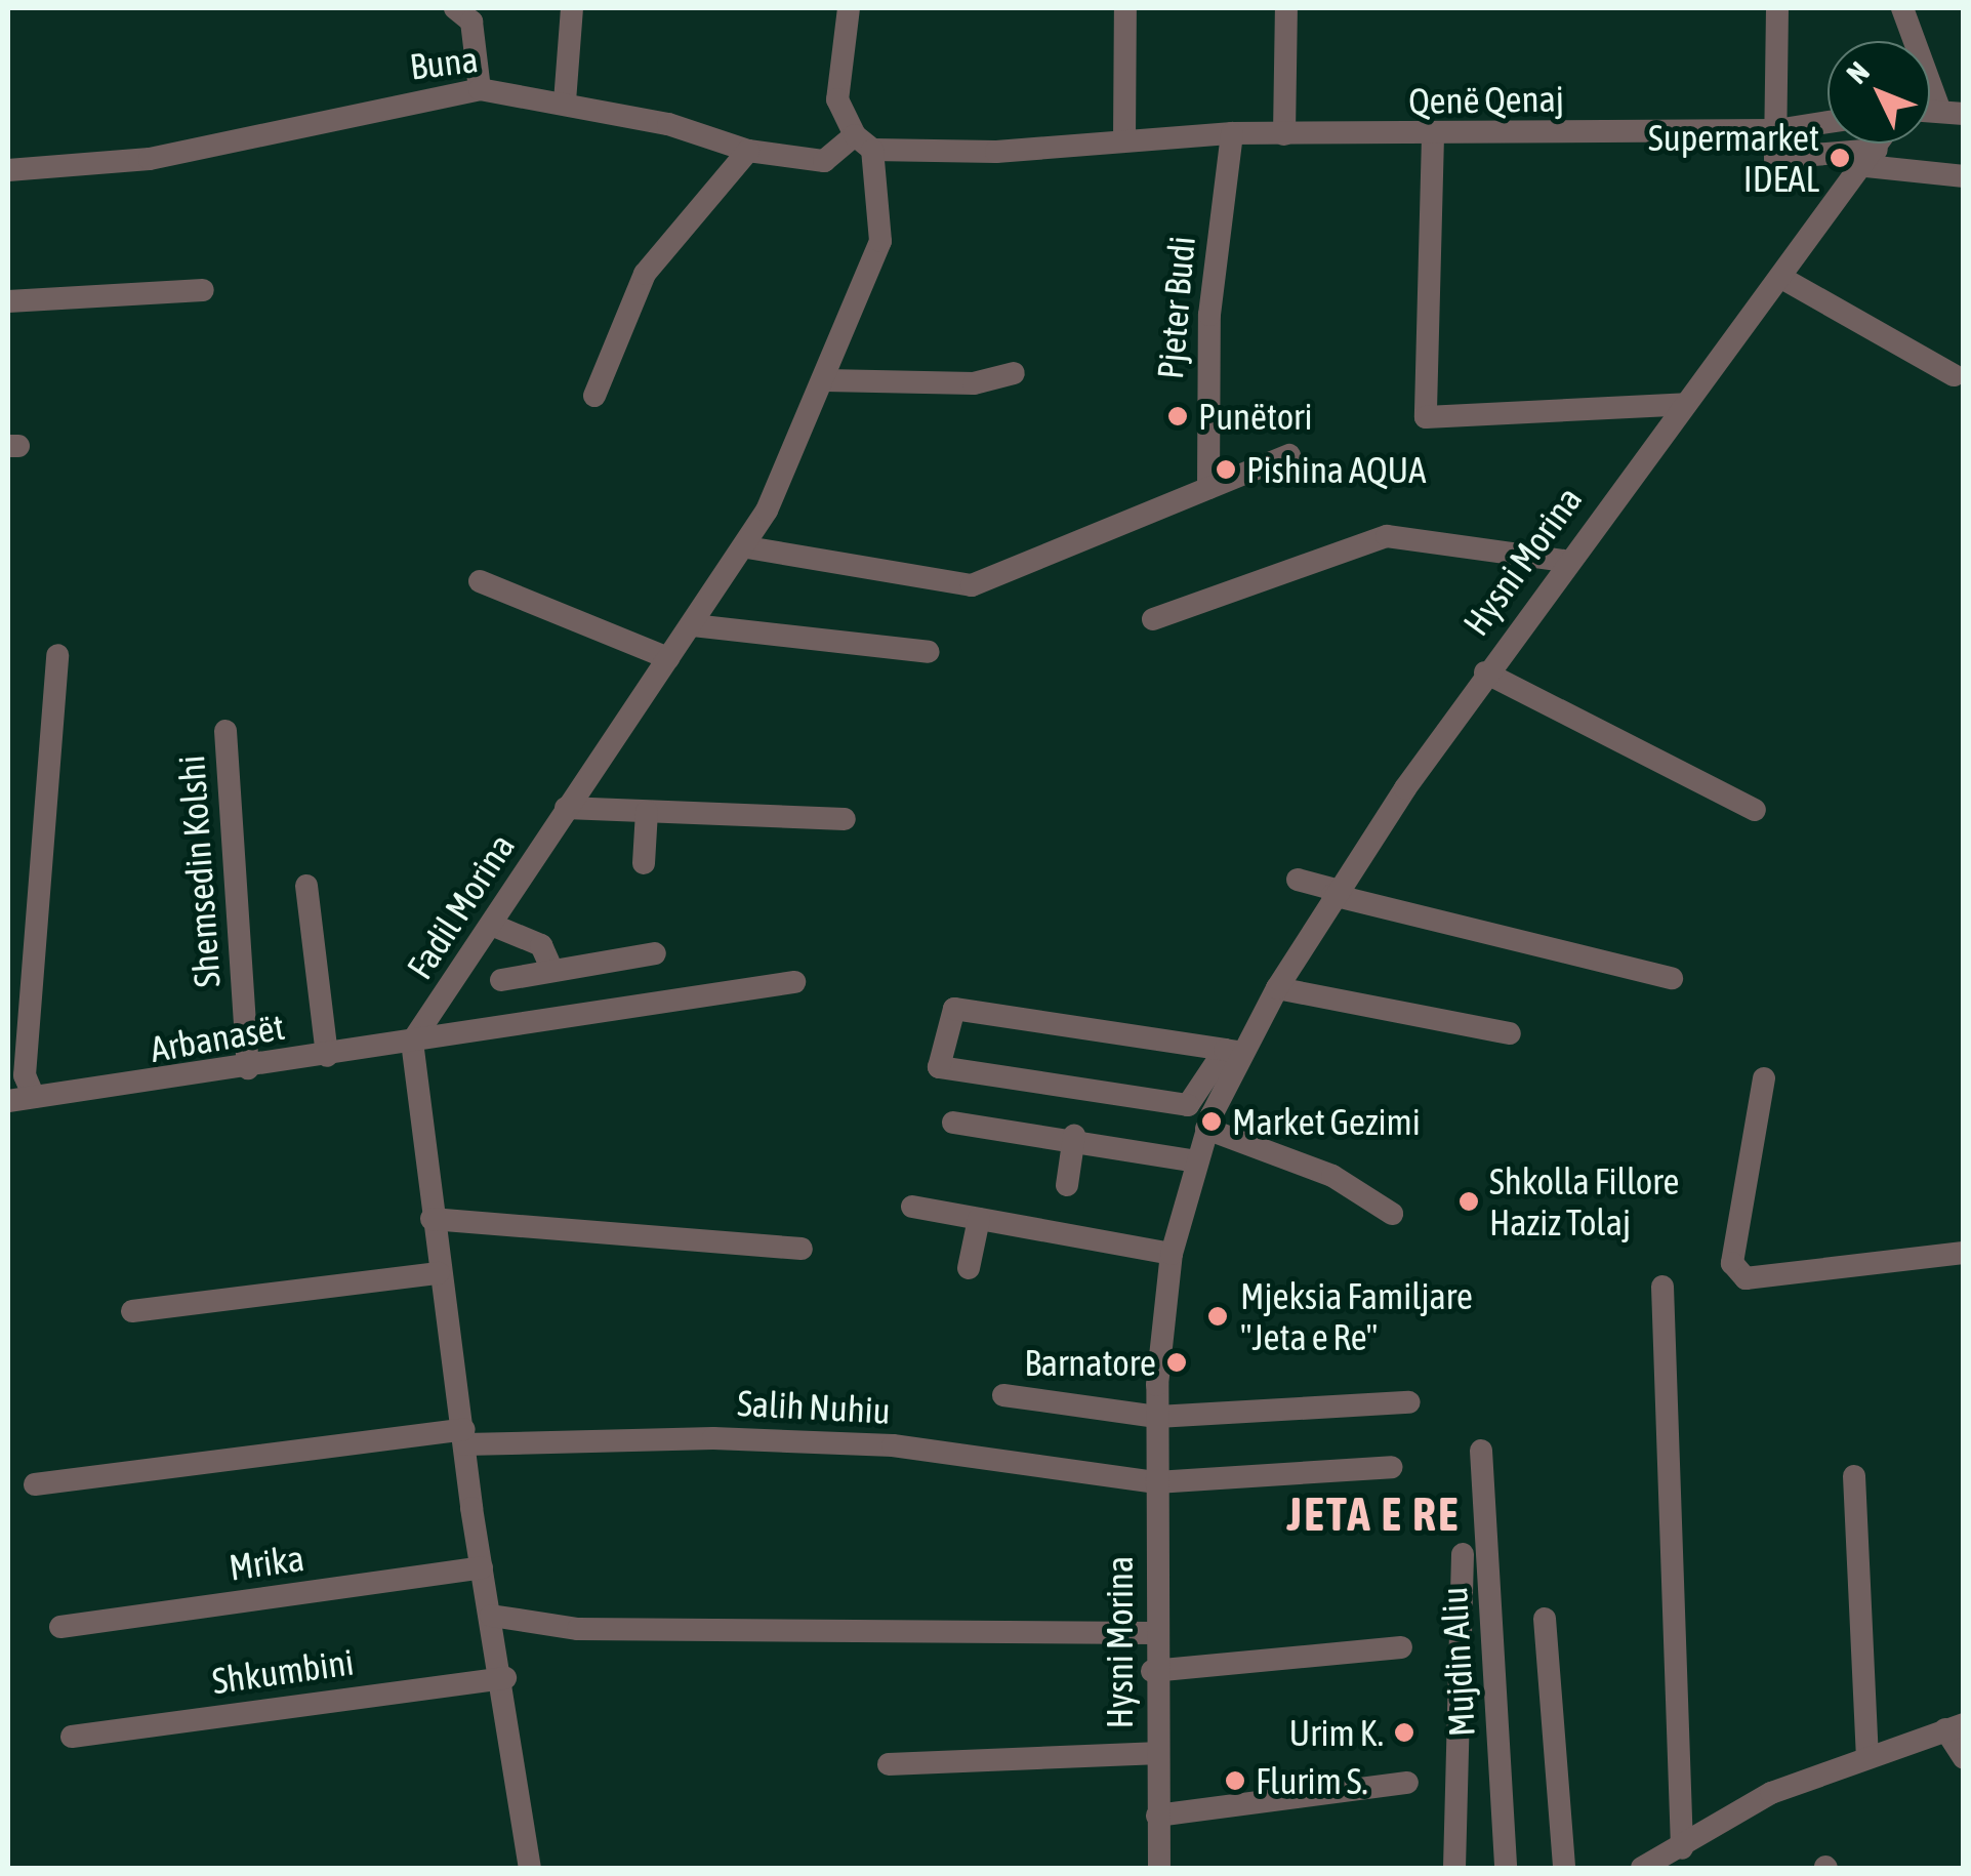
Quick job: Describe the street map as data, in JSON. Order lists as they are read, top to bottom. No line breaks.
{"streets":{"street":["Buna","Qenë Qenaj","Pjeter Budi","Hysni Morina","Shemsedin Kolshi","Fadil Morina","Arbanasët","Salih Nuhiu","Mrika","Mujdin Aliu","Shkumbini"]},"crossings":[["Buna","Qenë Qenaj"],["Buna","Fadil Morina"],["Qenë Qenaj","Pjeter Budi"],["Qenë Qenaj","Fadil Morina"],["Hysni Morina","Salih Nuhiu"],["Shemsedin Kolshi","Arbanasët"],["Fadil Morina","Arbanasët"]],"districts":["JETA E RE"],"places":["Supermarket IDEAL","Punëtori","Pishina AQUA","Market Gezimi","Shkolla Fillore Haziz Tolaj","Mjeksia Familjare \"Jeta e Re\"","Barnatore","Urim K.","Flurim S."],"north":"top left"}
